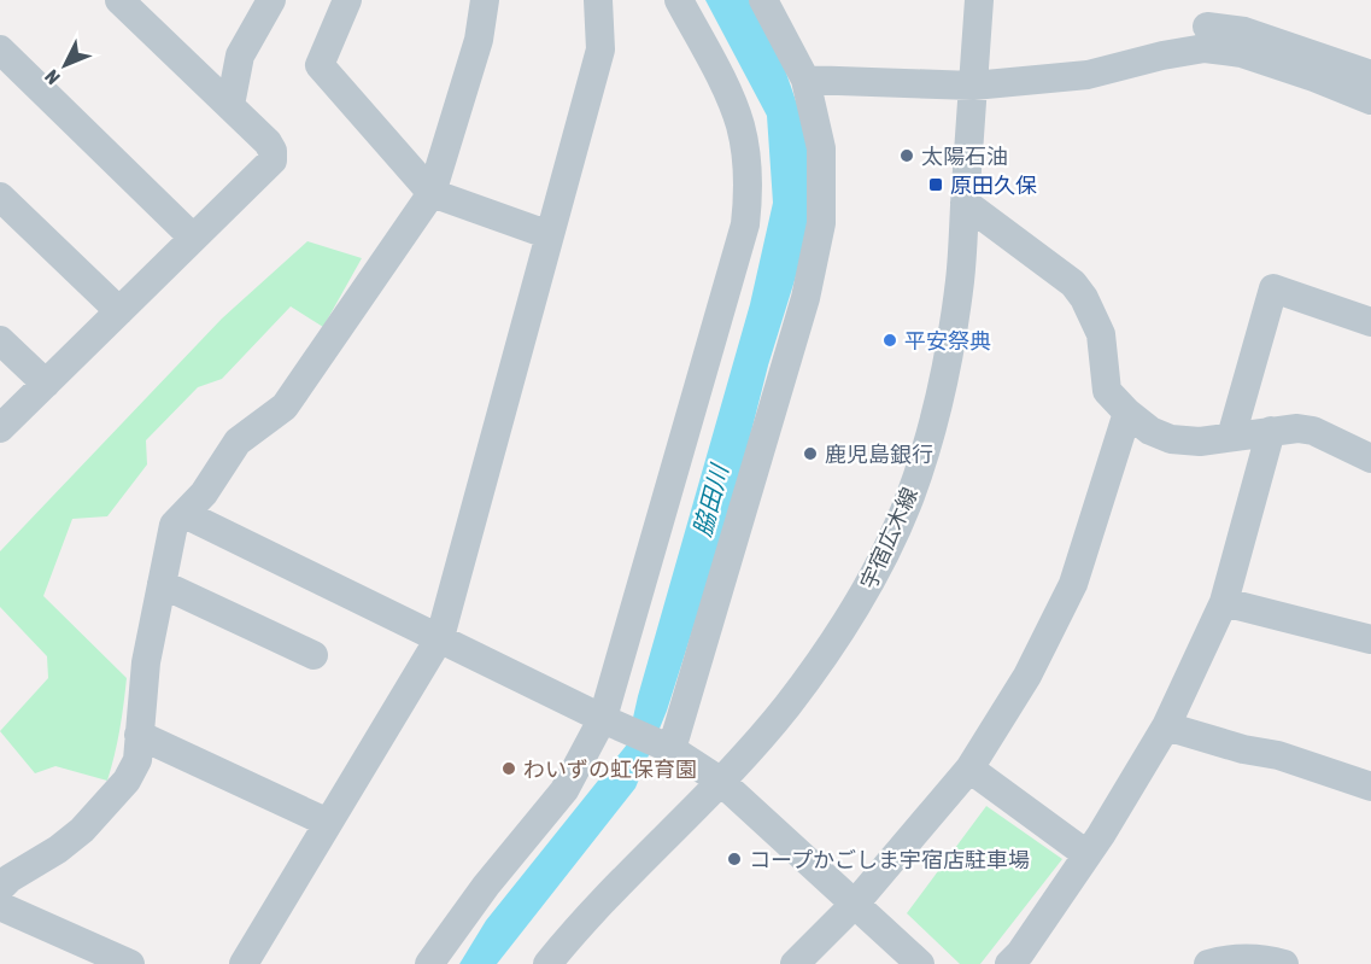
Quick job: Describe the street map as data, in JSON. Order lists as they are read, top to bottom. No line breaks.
{"streets":{"street":["宇宿広木線"]},"water":["脇田川"],"places":{"other":["太陽石油","平安祭典","鹿児島銀行","わいずの虹保育園","コープかごしま宇宿店駐車場"],"transit":["原田久保"]},"north":"bottom left"}
